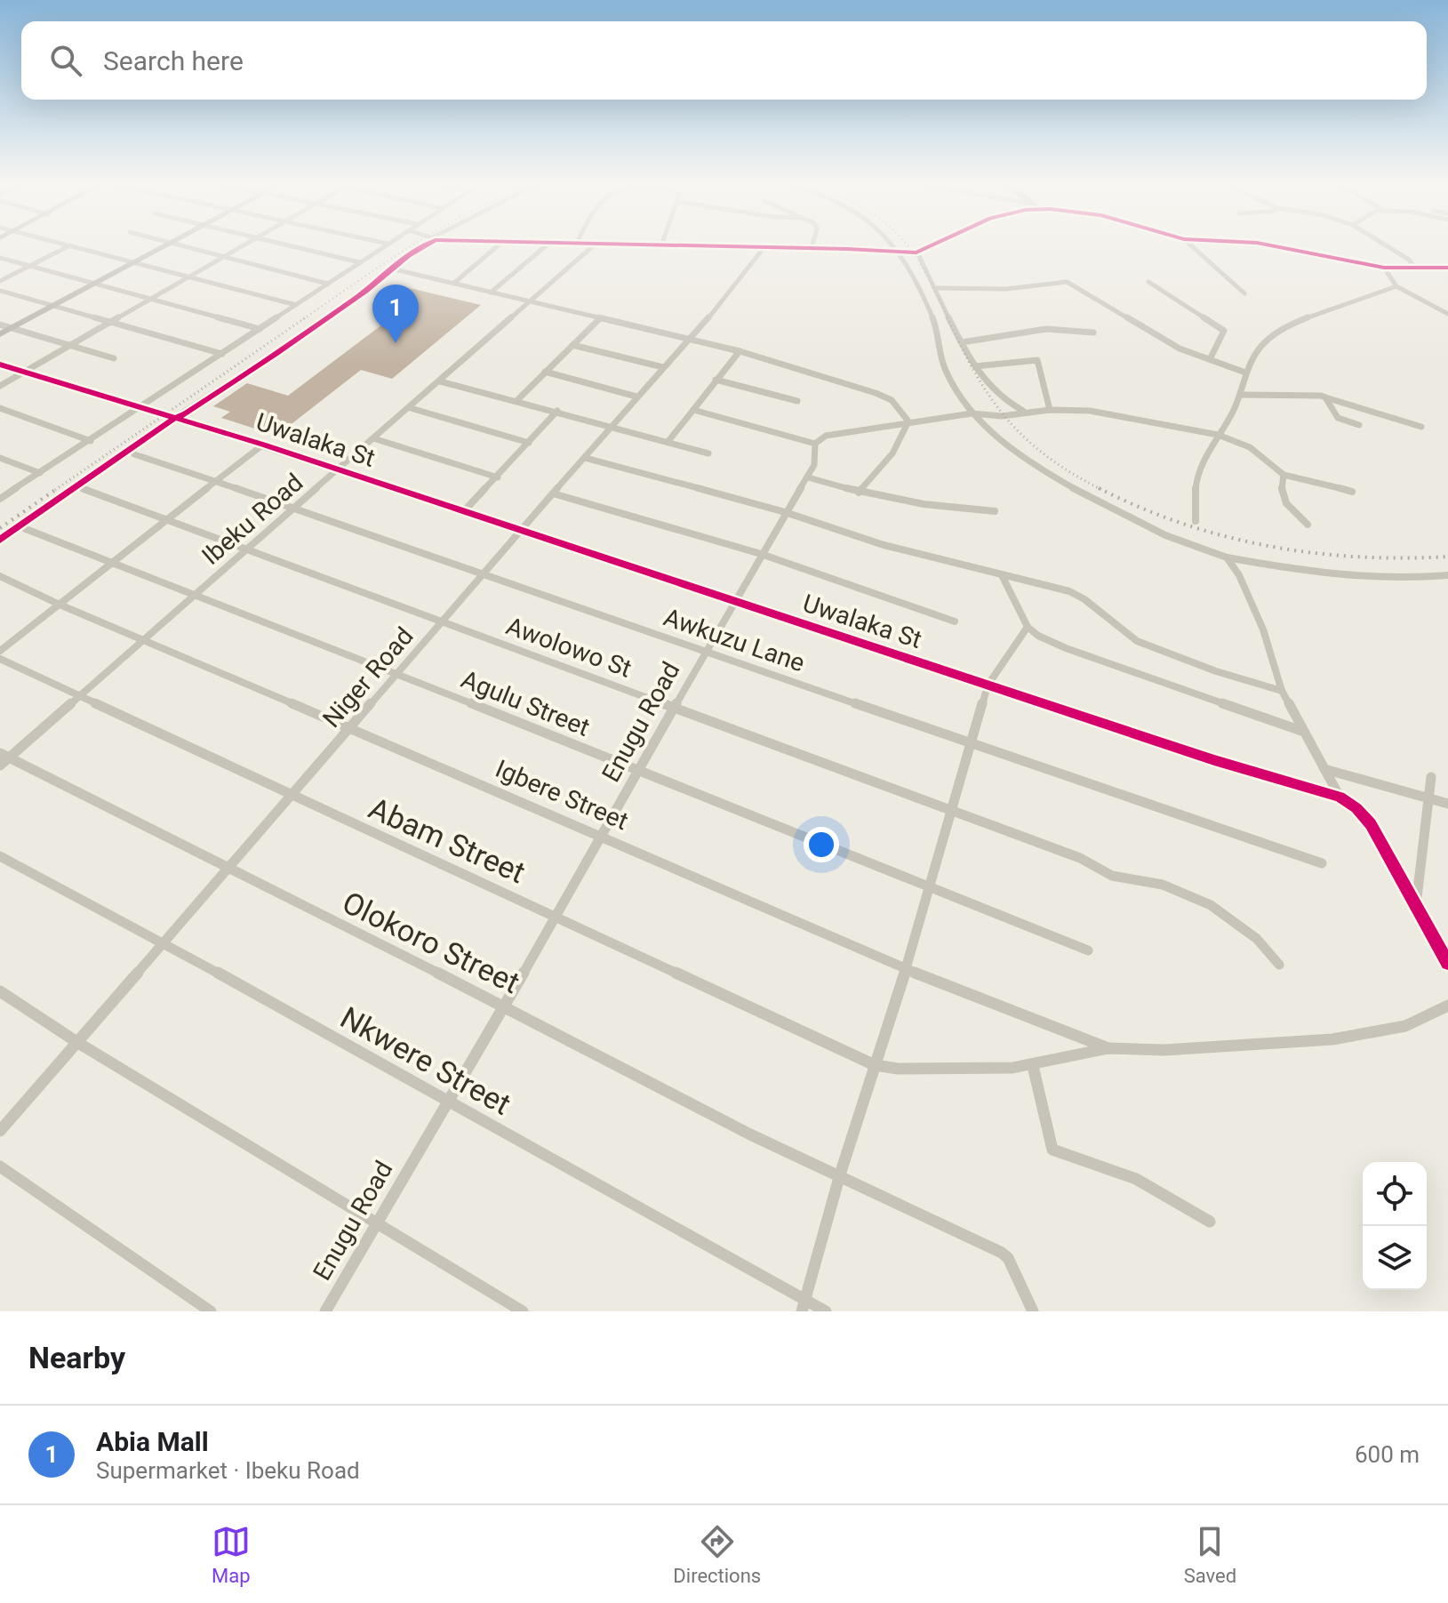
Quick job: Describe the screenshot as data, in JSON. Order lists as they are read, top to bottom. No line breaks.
{"streets":{"street":["Uwalaka St","Ibeku Road","Awkuzu Lane","Awolowo St","Niger Road","Agulu Street","Enugu Road","Igbere Street","Abam Street","Olokoro Street","Nkwere Street"]},"crossings":[["Uwalaka St","Ibeku Road"],["Uwalaka St","Niger Road"],["Uwalaka St","Enugu Road"],["Ibeku Road","Awkuzu Lane"],["Ibeku Road","Awolowo St"],["Ibeku Road","Agulu Street"],["Ibeku Road","Igbere Street"],["Ibeku Road","Abam Street"],["Ibeku Road","Olokoro Street"],["Awkuzu Lane","Niger Road"],["Awkuzu Lane","Enugu Road"],["Awolowo St","Niger Road"],["Awolowo St","Enugu Road"],["Niger Road","Agulu Street"],["Niger Road","Igbere Street"],["Niger Road","Abam Street"],["Niger Road","Olokoro Street"],["Niger Road","Nkwere Street"],["Agulu Street","Enugu Road"],["Enugu Road","Igbere Street"],["Enugu Road","Abam Street"],["Enugu Road","Olokoro Street"],["Enugu Road","Nkwere Street"],["Igbere Street","Abam Street"]],"page":{"search":"Search here","pins":"1","heading":"Nearby","list":[{"mark":"1","name":"Abia Mall","note":"Supermarket · Ibeku Road","value":"600 m"}],"nav":["Map","Directions","Saved"]}}
